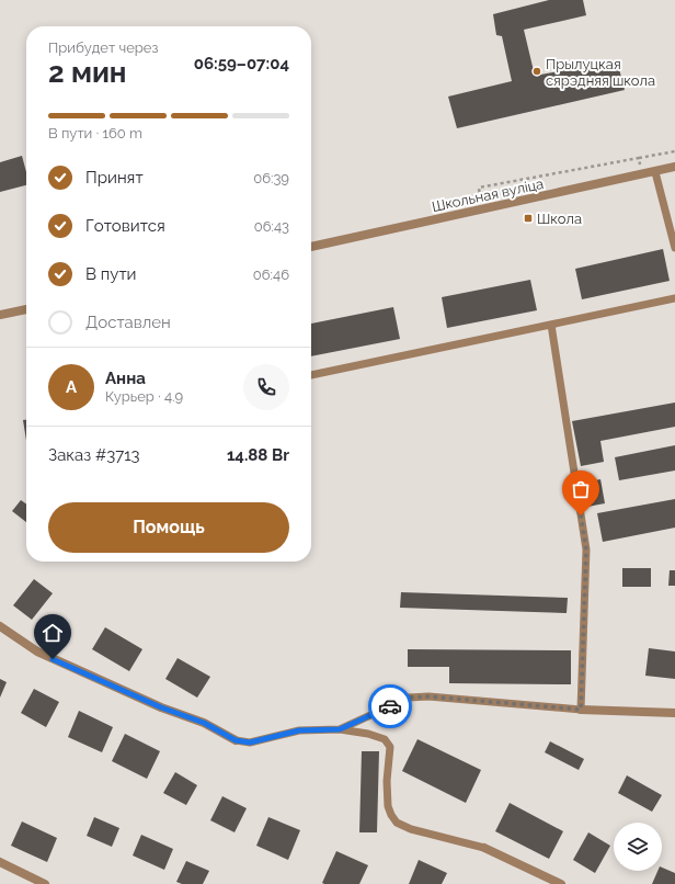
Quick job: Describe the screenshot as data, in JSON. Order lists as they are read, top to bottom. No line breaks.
{"streets":{"street":["Школьная вуліца"]},"places":{"other":["Прылуцкая сярэдняя школа"],"transit":["Школа"]},"page":{"heading":["2 мин","Прибудет через","06:59–07:04"],"panel":["Анна","Курьер · 4.9","Заказ #3713","14.88 Br"],"bar":"В пути · 160 m","list":[["Принят","06:39"],["Готовится","06:43"],["В пути","06:46"],"Доставлен"],"round":"А","buttons":"Помощь"}}
